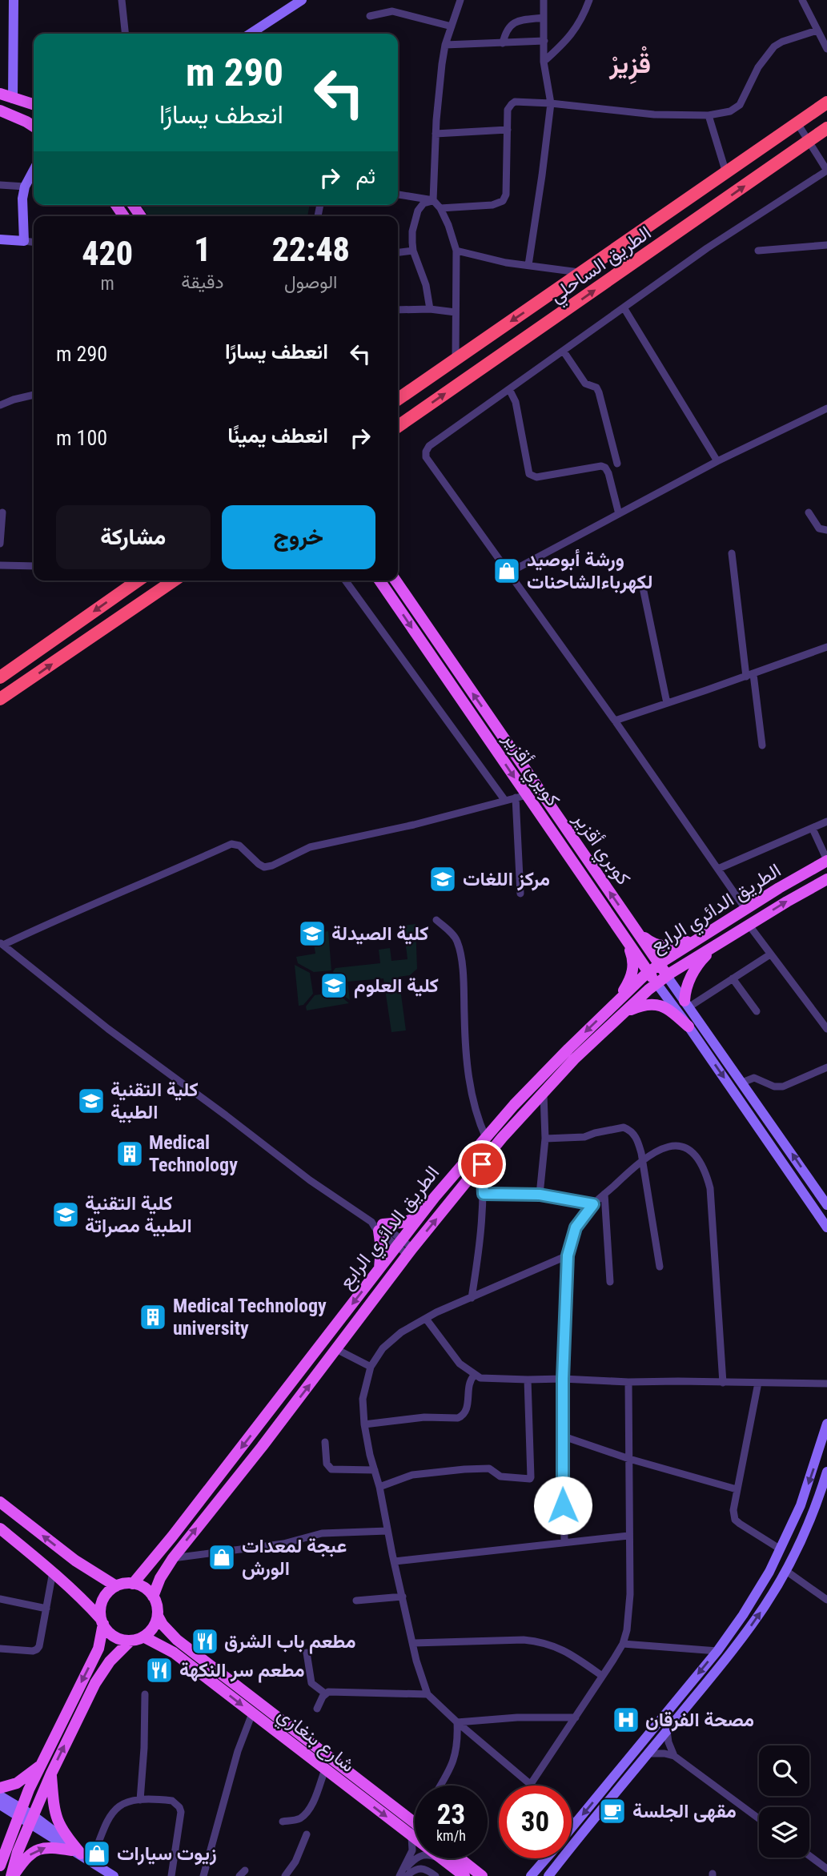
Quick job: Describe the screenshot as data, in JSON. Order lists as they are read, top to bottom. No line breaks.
{"streets":{"highway":["الطريق الساحلي"],"main road":["كويري أقزير","كوبري أقزير","الطريق الدائري الرابع","شارع بنغازي"]},"crossings":[["كويري أقزير","الطريق الدائري الرابع"],["كوبري أقزير","الطريق الدائري الرابع"],["الطريق الدائري الرابع","شارع بنغازي"]],"one_way":["كويري أقزير","كوبري أقزير"],"districts":["قْزِيرْ"],"places":{"shop":["ورشة أبوصيد لكهرباءالشاحنات","عبجة لمعدات الورش","زيوت سيارات"],"school or university":["مركز اللغات","كلية الصيدلة","كلية العلوم","كلية التقنية الطبية","كلية التقنية الطبية مصراتة"],"building":["Medical Technology","Medical Technology university"],"restaurant":["مطعم باب الشرق","مطعم سر النكهة"],"hospital":["مصحة الفرقان"],"cafe":["مقهى الجلسة"]},"page":{"turn":["290 m","انعطف يسارًا"],"then":"ثم","eta":["22:48","الوصول","1","دقيقة","420","m"],"list":[{"name":"انعطف يسارًا","value":"290 m"},{"name":"انعطف يمينًا","value":"100 m"}],"buttons":["خروج","مشاركة"],"speed":"23 km/h","limit":"30"}}
